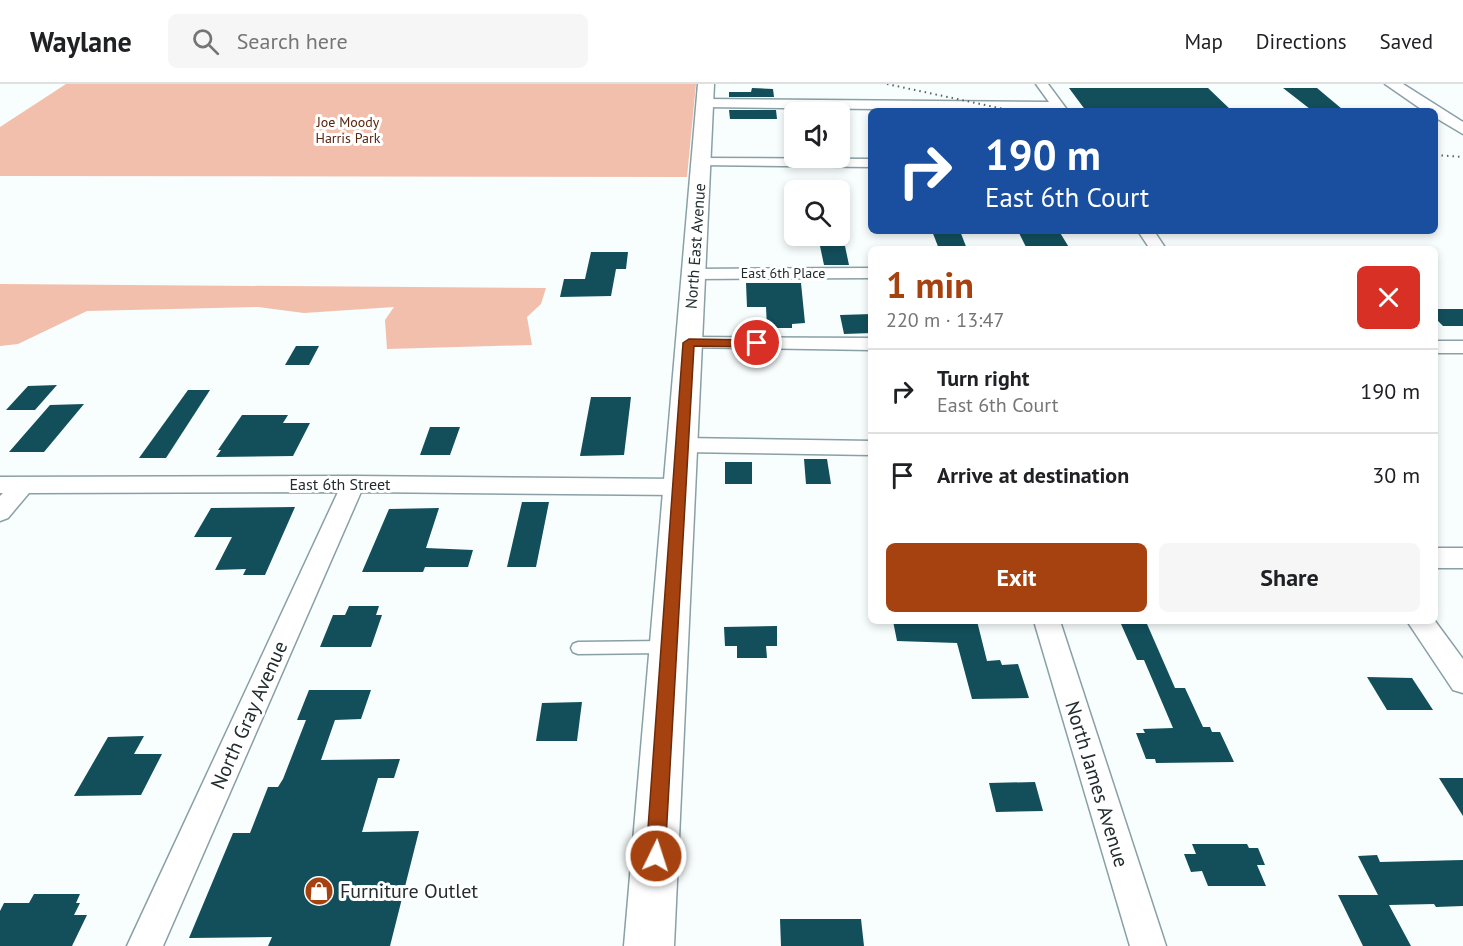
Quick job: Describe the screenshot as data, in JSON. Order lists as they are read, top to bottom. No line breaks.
{"streets":{"main road":["North East Avenue"],"street":["East 6th Place","East 6th Street","North Gray Avenue","North James Avenue"]},"crossings":[["North East Avenue","East 6th Place"],["North East Avenue","East 6th Street"],["East 6th Street","North Gray Avenue"]],"parks":["Joe Moody Harris Park"],"places":{"shop":["Furniture Outlet"]},"page":{"header":"Waylane","search":"Search here","nav":["Map","Directions","Saved"],"turn":["190 m","East 6th Court"],"heading":["1 min","220 m · 13:47"],"list":[{"name":"Turn right","note":"East 6th Court","value":"190 m"},{"name":"Arrive at destination","value":"30 m"}],"buttons":["Exit","Share"]}}
